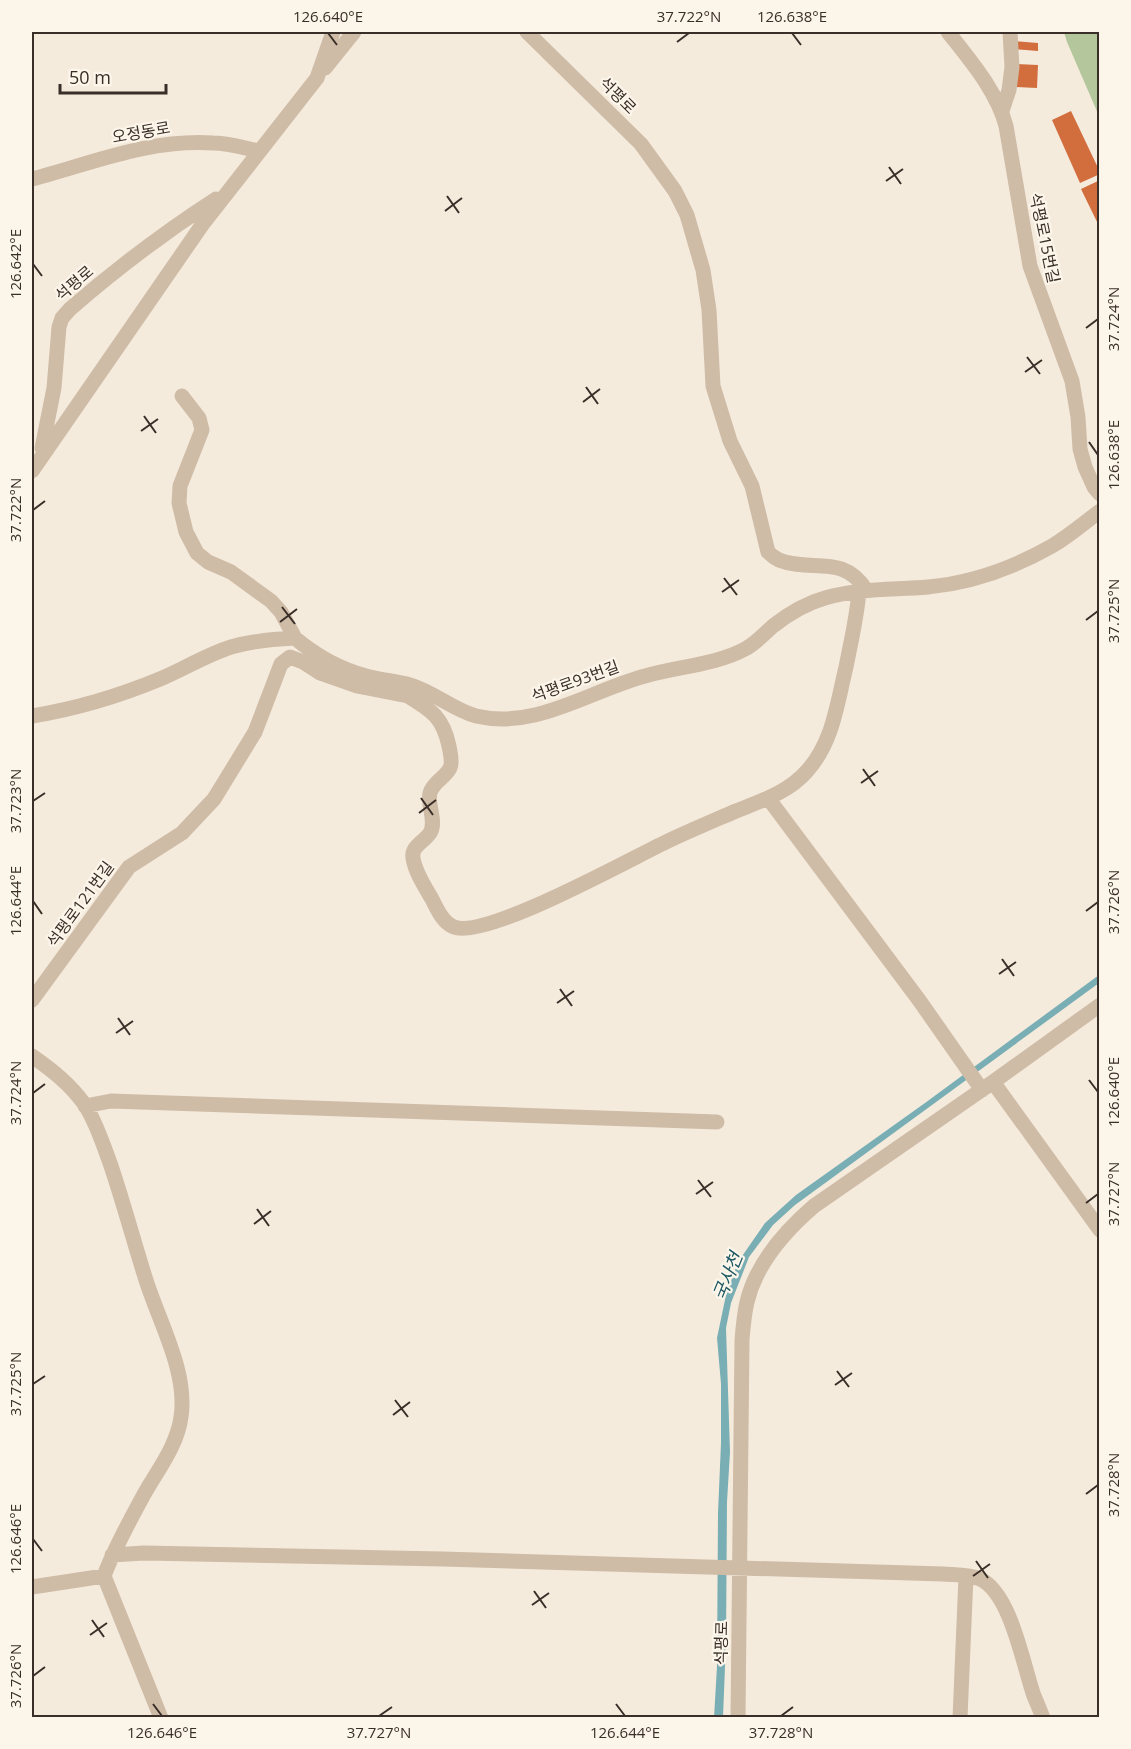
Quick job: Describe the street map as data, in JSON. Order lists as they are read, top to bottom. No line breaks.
{"streets":{"street":["석평로","오정동로","석평로15번길","석평로93번길","석평로121번길"]},"crossings":[["석평로","오정동로"],["석평로","석평로93번길"],["석평로93번길","석평로121번길"]],"water":["국사천"],"scale_bar":"50 m","coordinates":["126.640°E","37.722°N","126.638°E","126.642°E","37.724°N","37.725°N","37.723°N","126.644°E","37.726°N","37.727°N","37.728°N","126.646°E"]}
